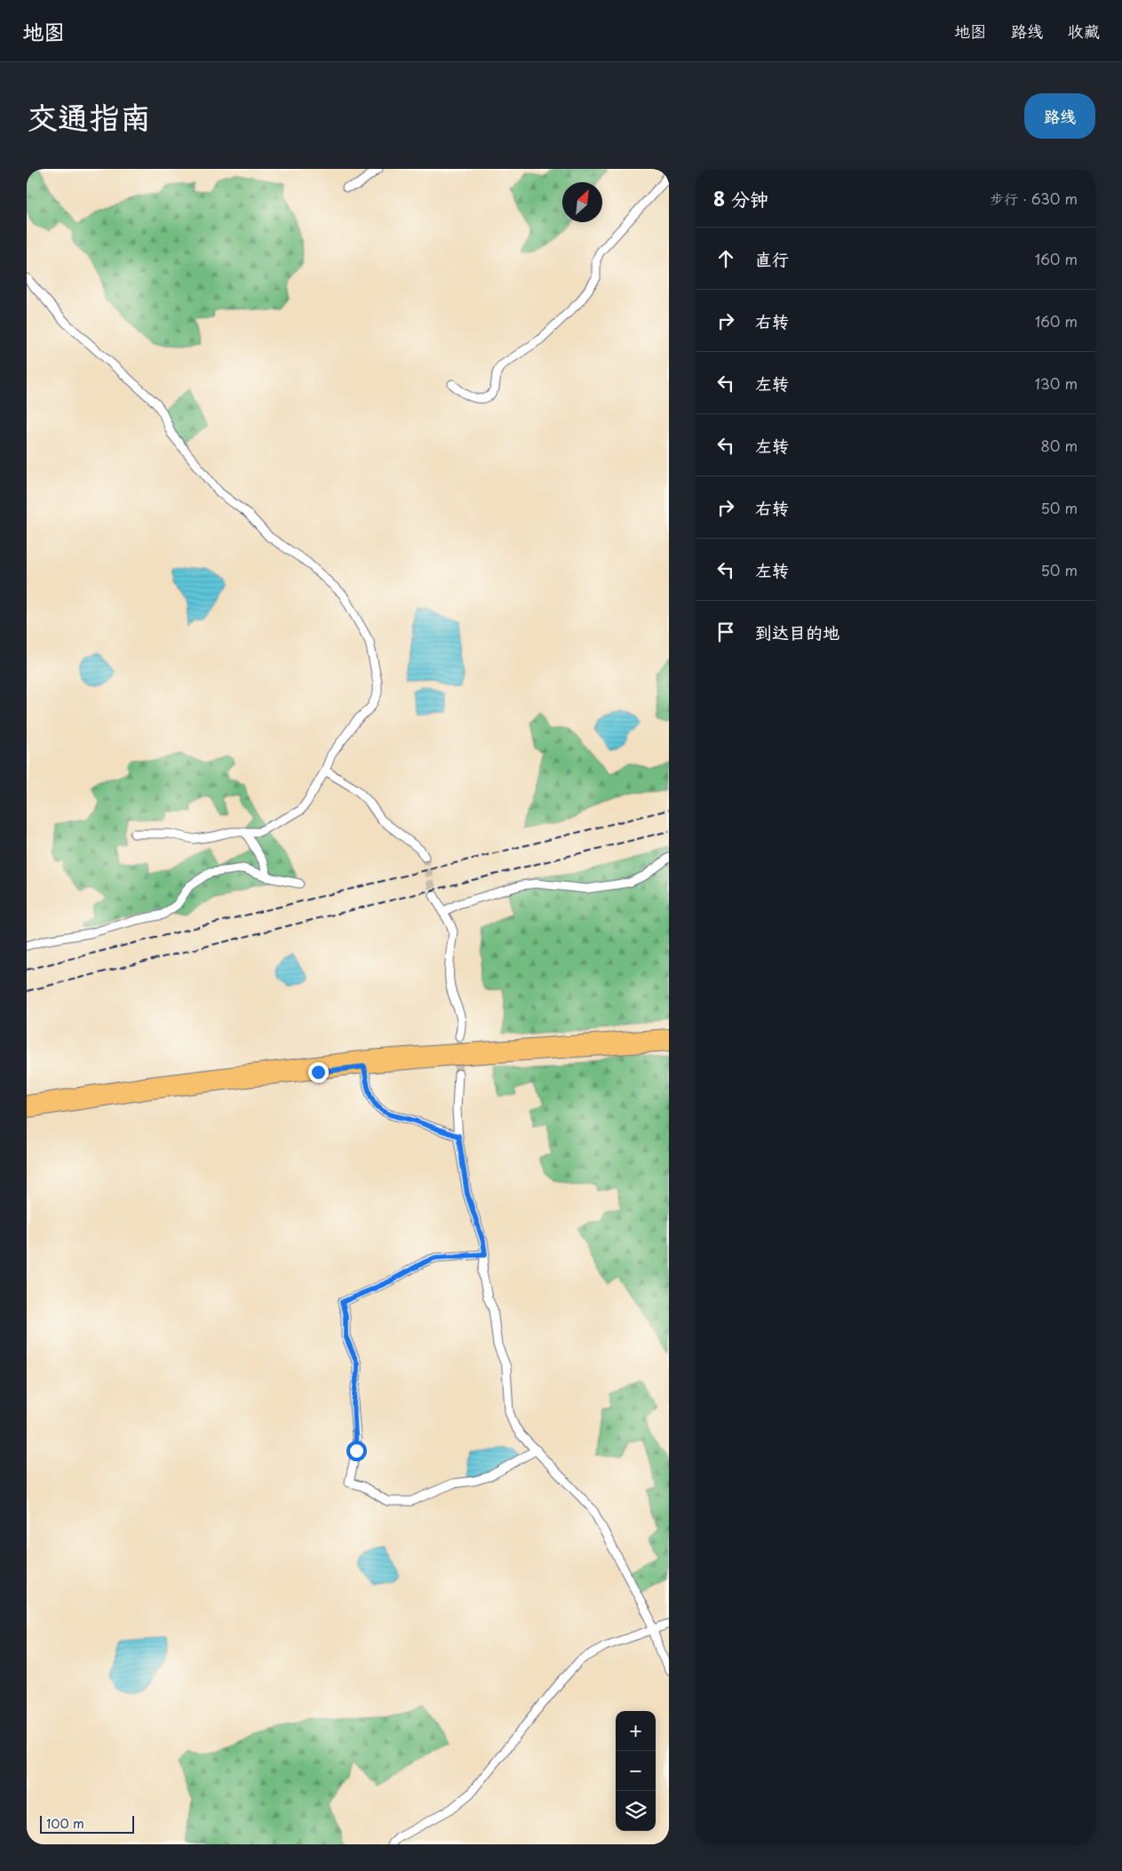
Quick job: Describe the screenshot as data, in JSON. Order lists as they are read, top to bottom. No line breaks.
{"scale_bar":"100 m","north":"top right","page":{"header":"地图","nav":["地图","路线","收藏"],"title":"交通指南","buttons":"路线","heading":["8 分钟","步行 · 630 m"],"list":[["直行","160 m"],["右转","160 m"],["左转","130 m"],["左转","80 m"],["右转","50 m"],["左转","50 m"],"到达目的地"],"map_buttons":["+","−"],"scale":"100 m"}}
